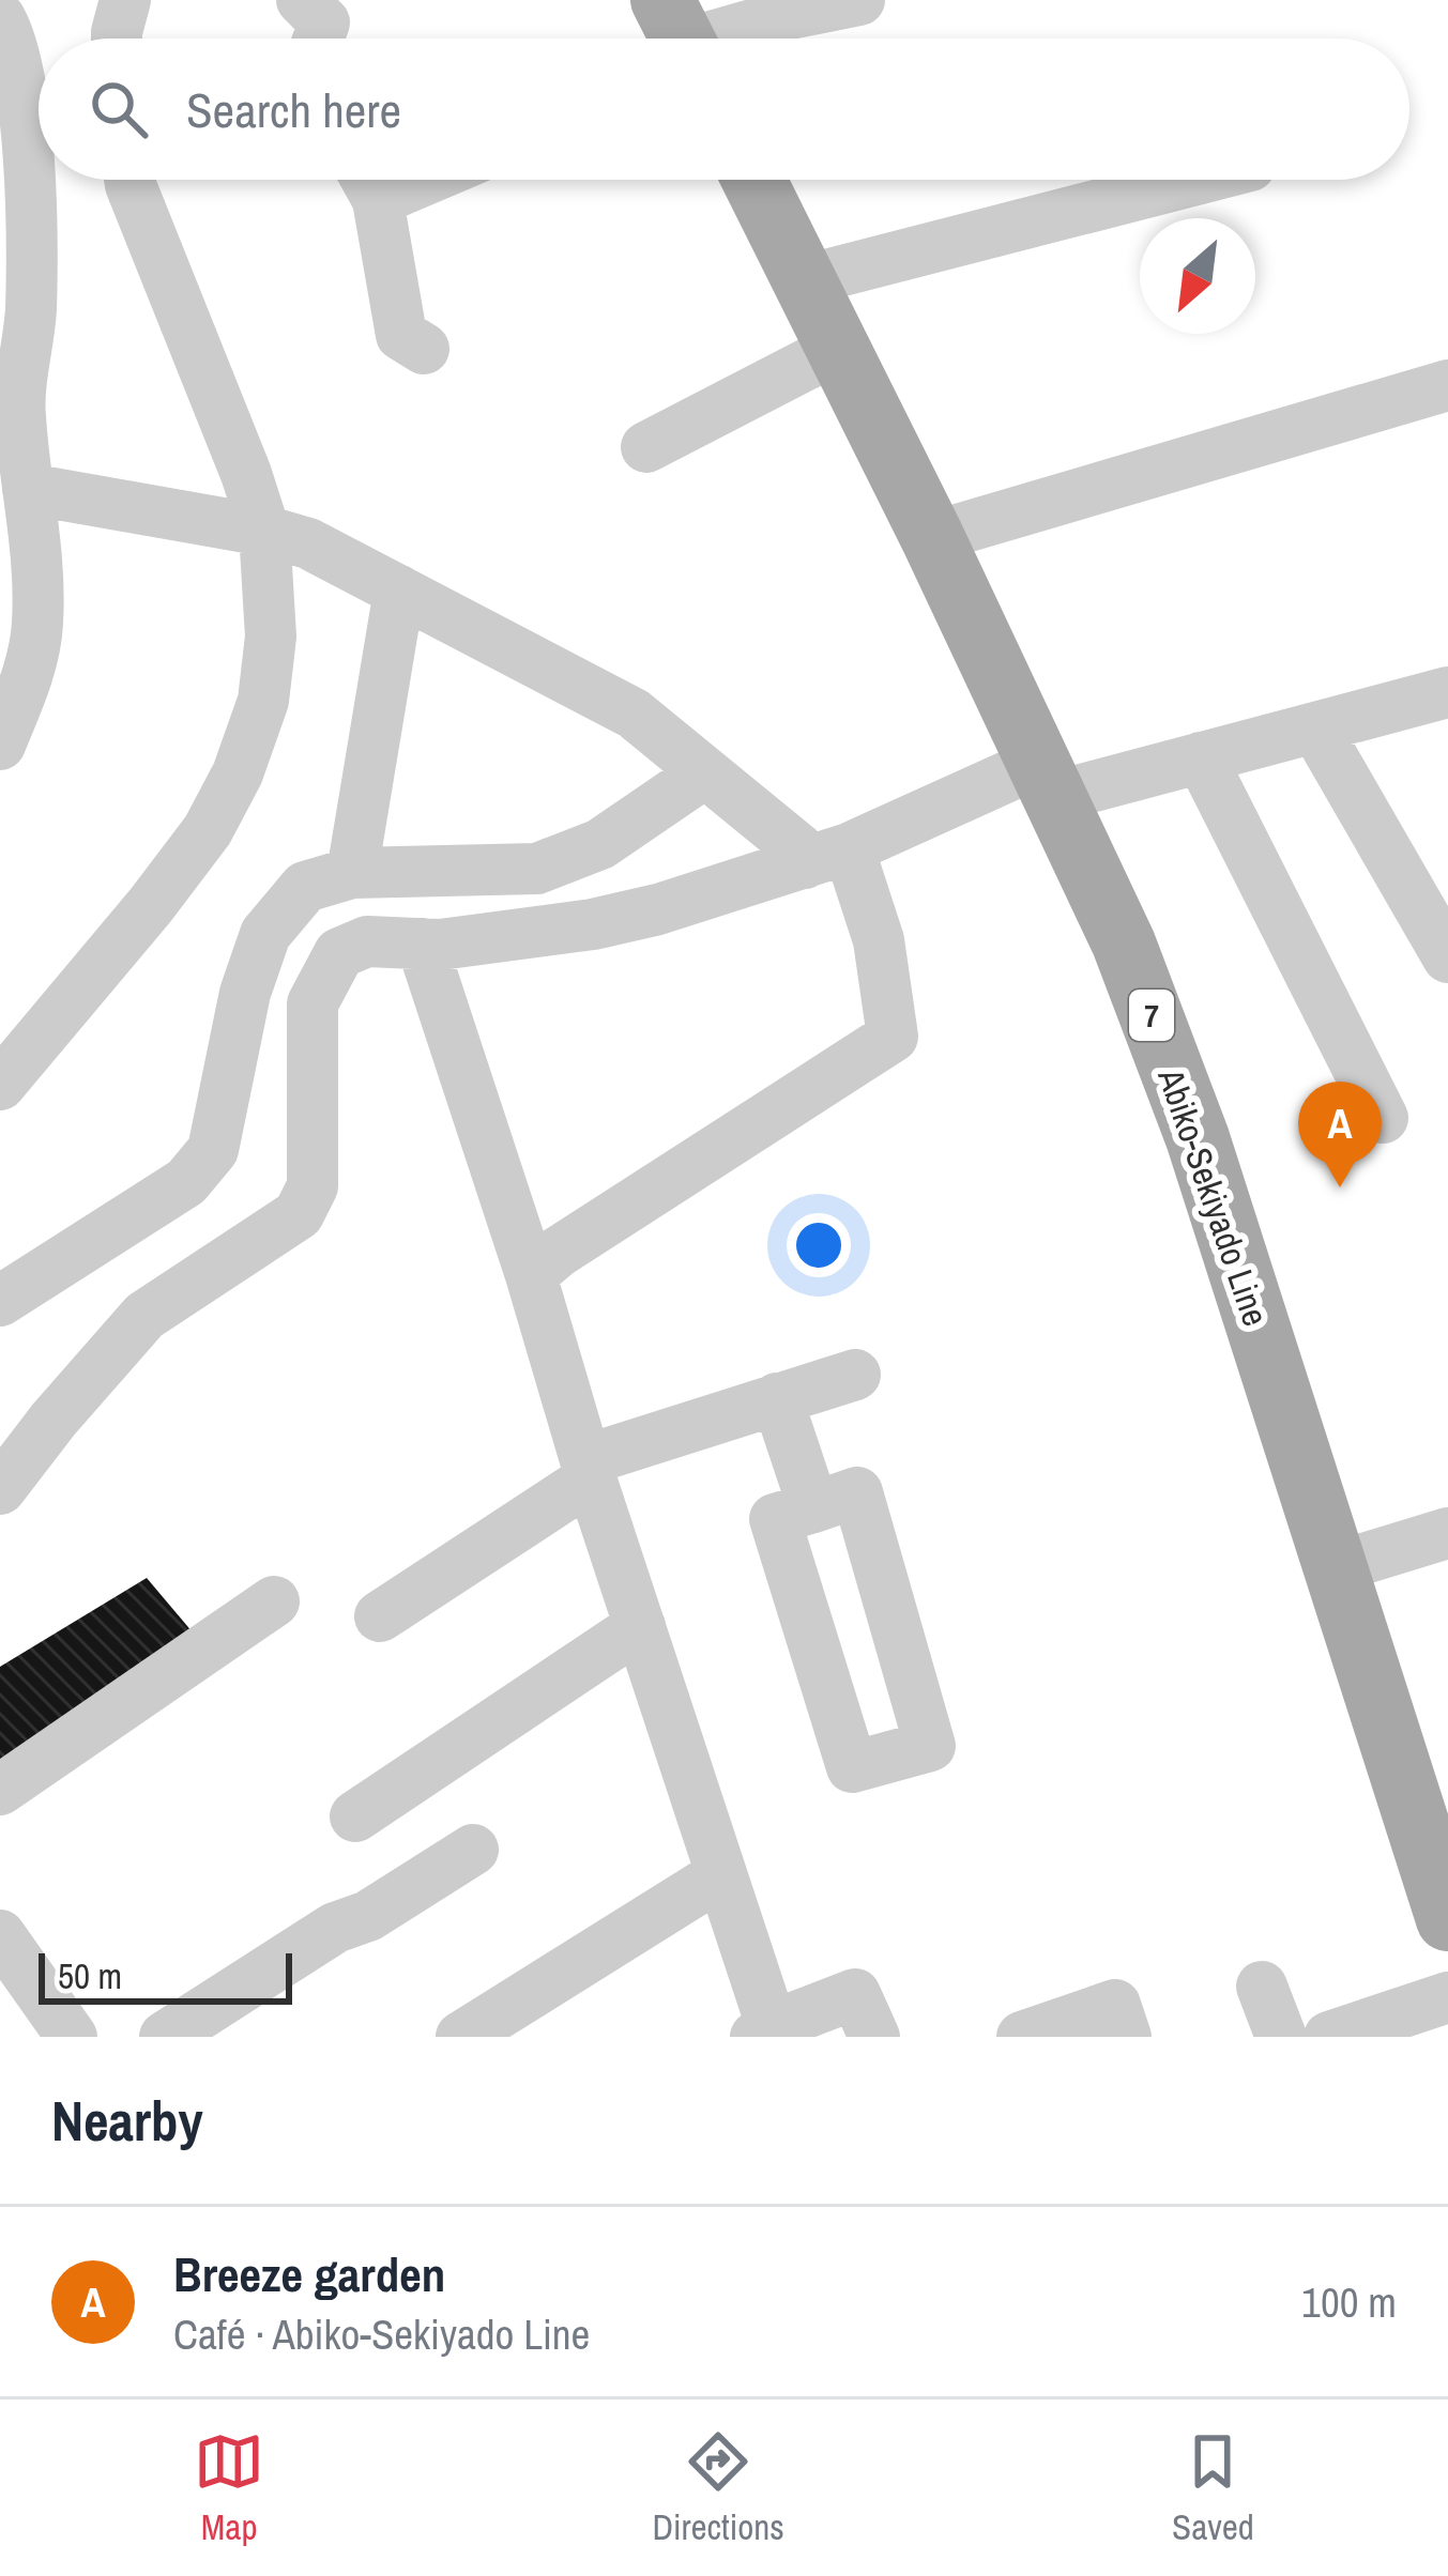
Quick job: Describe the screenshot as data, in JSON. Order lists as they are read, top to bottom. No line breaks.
{"streets":{"main road":["7","Abiko-Sekiyado Line"]},"scale_bar":"50 m","north":"bottom left","page":{"search":"Search here","pins":"A","scale":"50 m","heading":"Nearby","list":[{"mark":"A","name":"Breeze garden","note":"Café · Abiko-Sekiyado Line","value":"100 m"}],"nav":["Map","Directions","Saved"]}}
